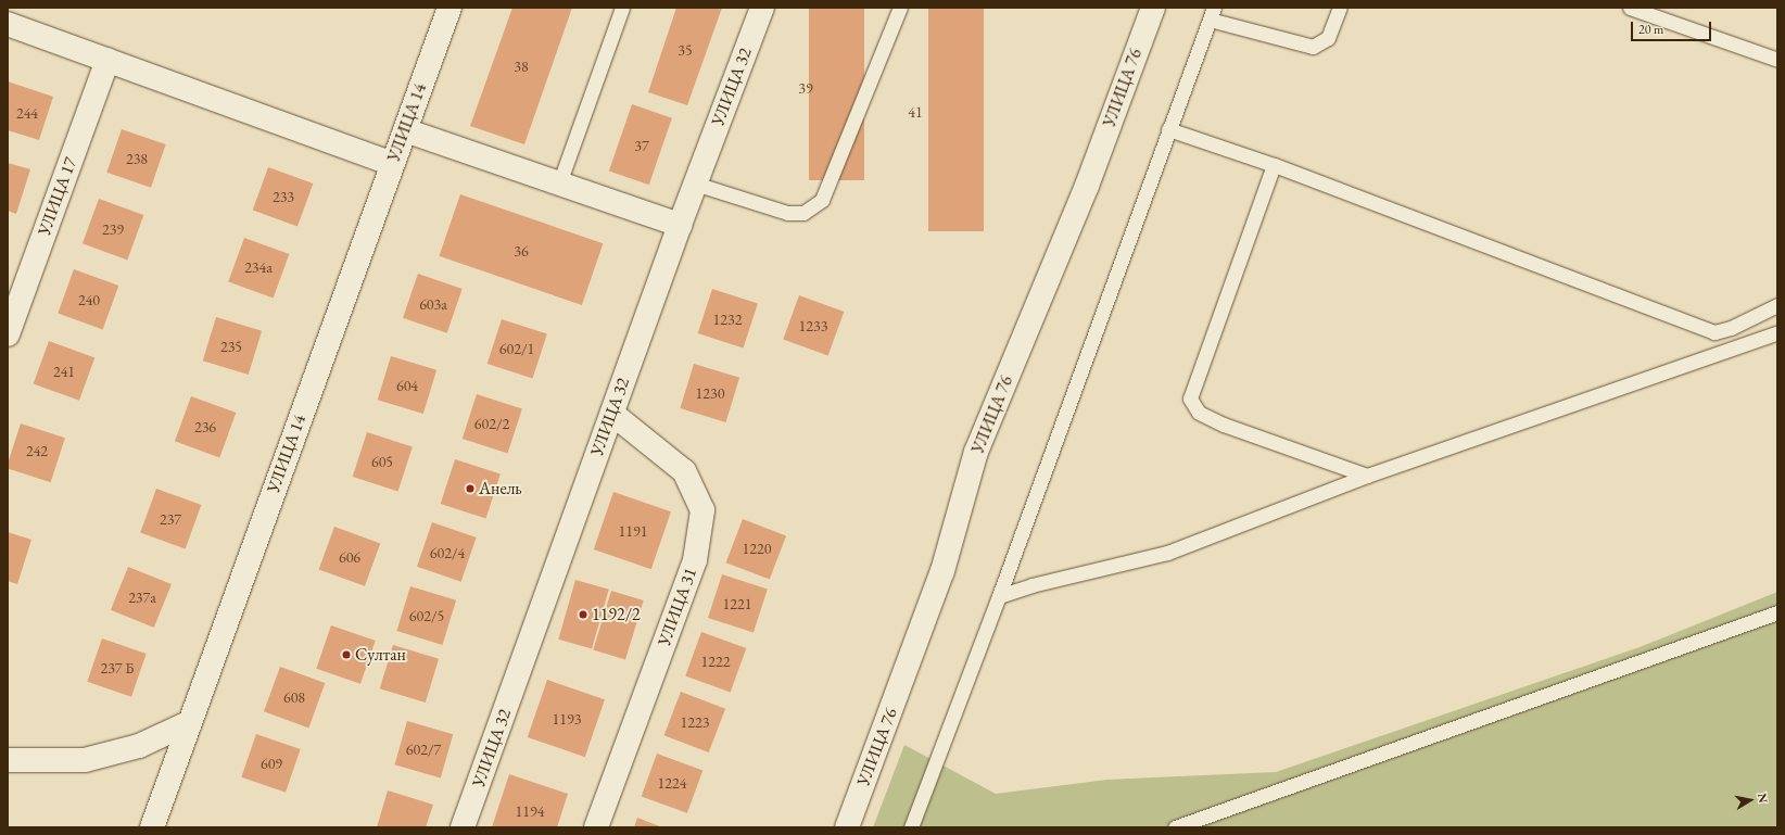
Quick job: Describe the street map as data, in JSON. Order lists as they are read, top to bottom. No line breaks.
{"streets":{"street":["УЛИЦА 32","УЛИЦА 76","УЛИЦА 14","УЛИЦА 17","УЛИЦА 31"]},"crossings":[["УЛИЦА 32","УЛИЦА 31"]],"places":["Анель","1192/2","Султан"],"house_numbers":["35","38","39","41","244","37","238","233","239","36","234а","240","603а","1232","1233","235","602/1","241","604","1230","602/2","236","242","605","237","1191","1220","602/4","606","237а","1221","602/5","1222","237 Б","608","1193","1223","602/7","609","1224","1194"],"scale_bar":"20 m","north":"right"}
